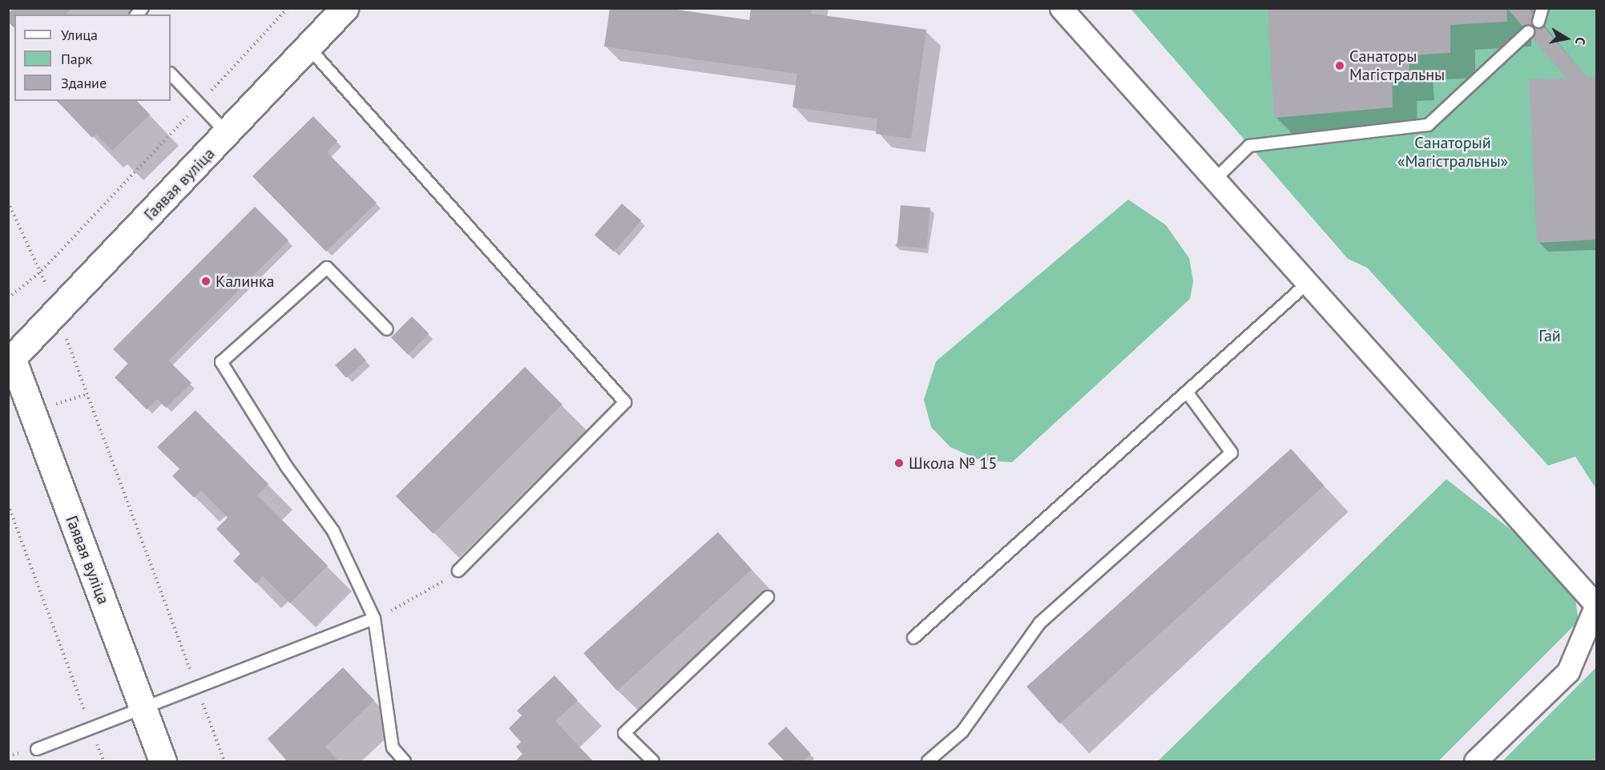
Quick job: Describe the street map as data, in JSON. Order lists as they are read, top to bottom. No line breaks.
{"streets":{"main road":["Гаявая вуліца"]},"parks":["Санаторый «Магістральны»","Гай"],"places":["Санаторы Магістральны","Калинка","Школа № 15"],"legend":["Улица","Парк","Здание"],"north":"right"}
